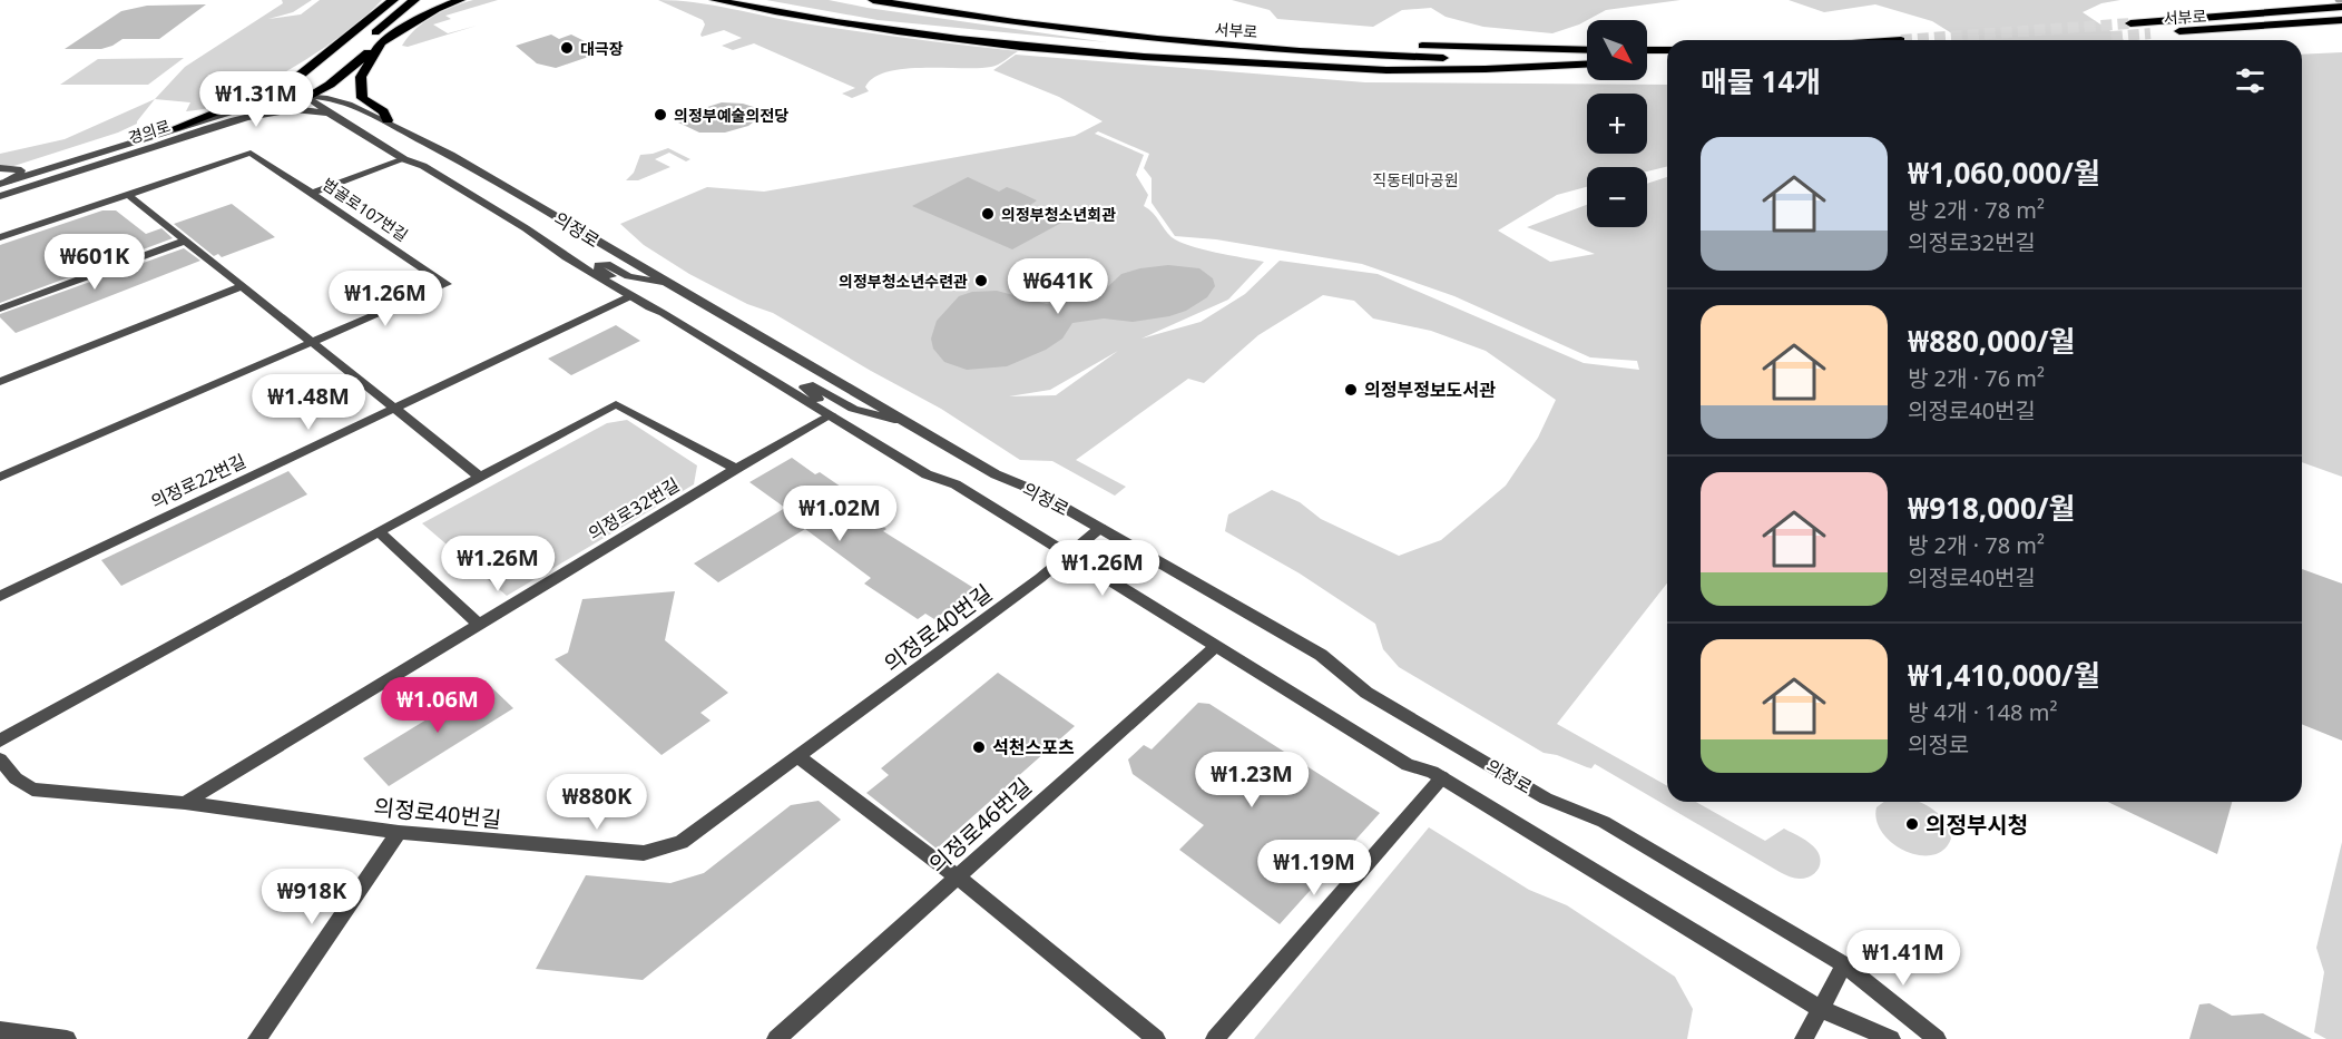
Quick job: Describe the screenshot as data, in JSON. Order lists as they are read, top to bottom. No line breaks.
{"streets":{"highway":["서부로"],"street":["경의로","범골로107번길","의정로","의정로22번길","의정로32번길","의정로40번길","의정로46번길"]},"crossings":[["경의로","의정로"],["의정로","의정로22번길"],["의정로","의정로32번길"],["의정로","의정로40번길"],["의정로","의정로46번길"],["의정로32번길","의정로40번길"]],"parks":["직동테마공원"],"places":["대극장","의정부예술의전당","의정부청소년회관","의정부청소년수련관","의정부정보도서관","석천스포츠","의정부시청"],"north":"bottom right","page":{"map_buttons":["+","−"],"heading":"매물 14개","price":["₩1.31M","₩601K","₩641K","₩1.26M","₩1.48M","₩1.02M","₩1.26M","₩1.26M","₩1.06M","₩1.23M","₩880K","₩1.19M","₩918K","₩1.41M"],"list":[{"name":"₩1,060,000/월","note":"방 2개 · 78 m² · 의정로32번길"},{"name":"₩880,000/월","note":"방 2개 · 76 m² · 의정로40번길"},{"name":"₩918,000/월","note":"방 2개 · 78 m² · 의정로40번길"},{"name":"₩1,410,000/월","note":"방 4개 · 148 m² · 의정로"}]}}
